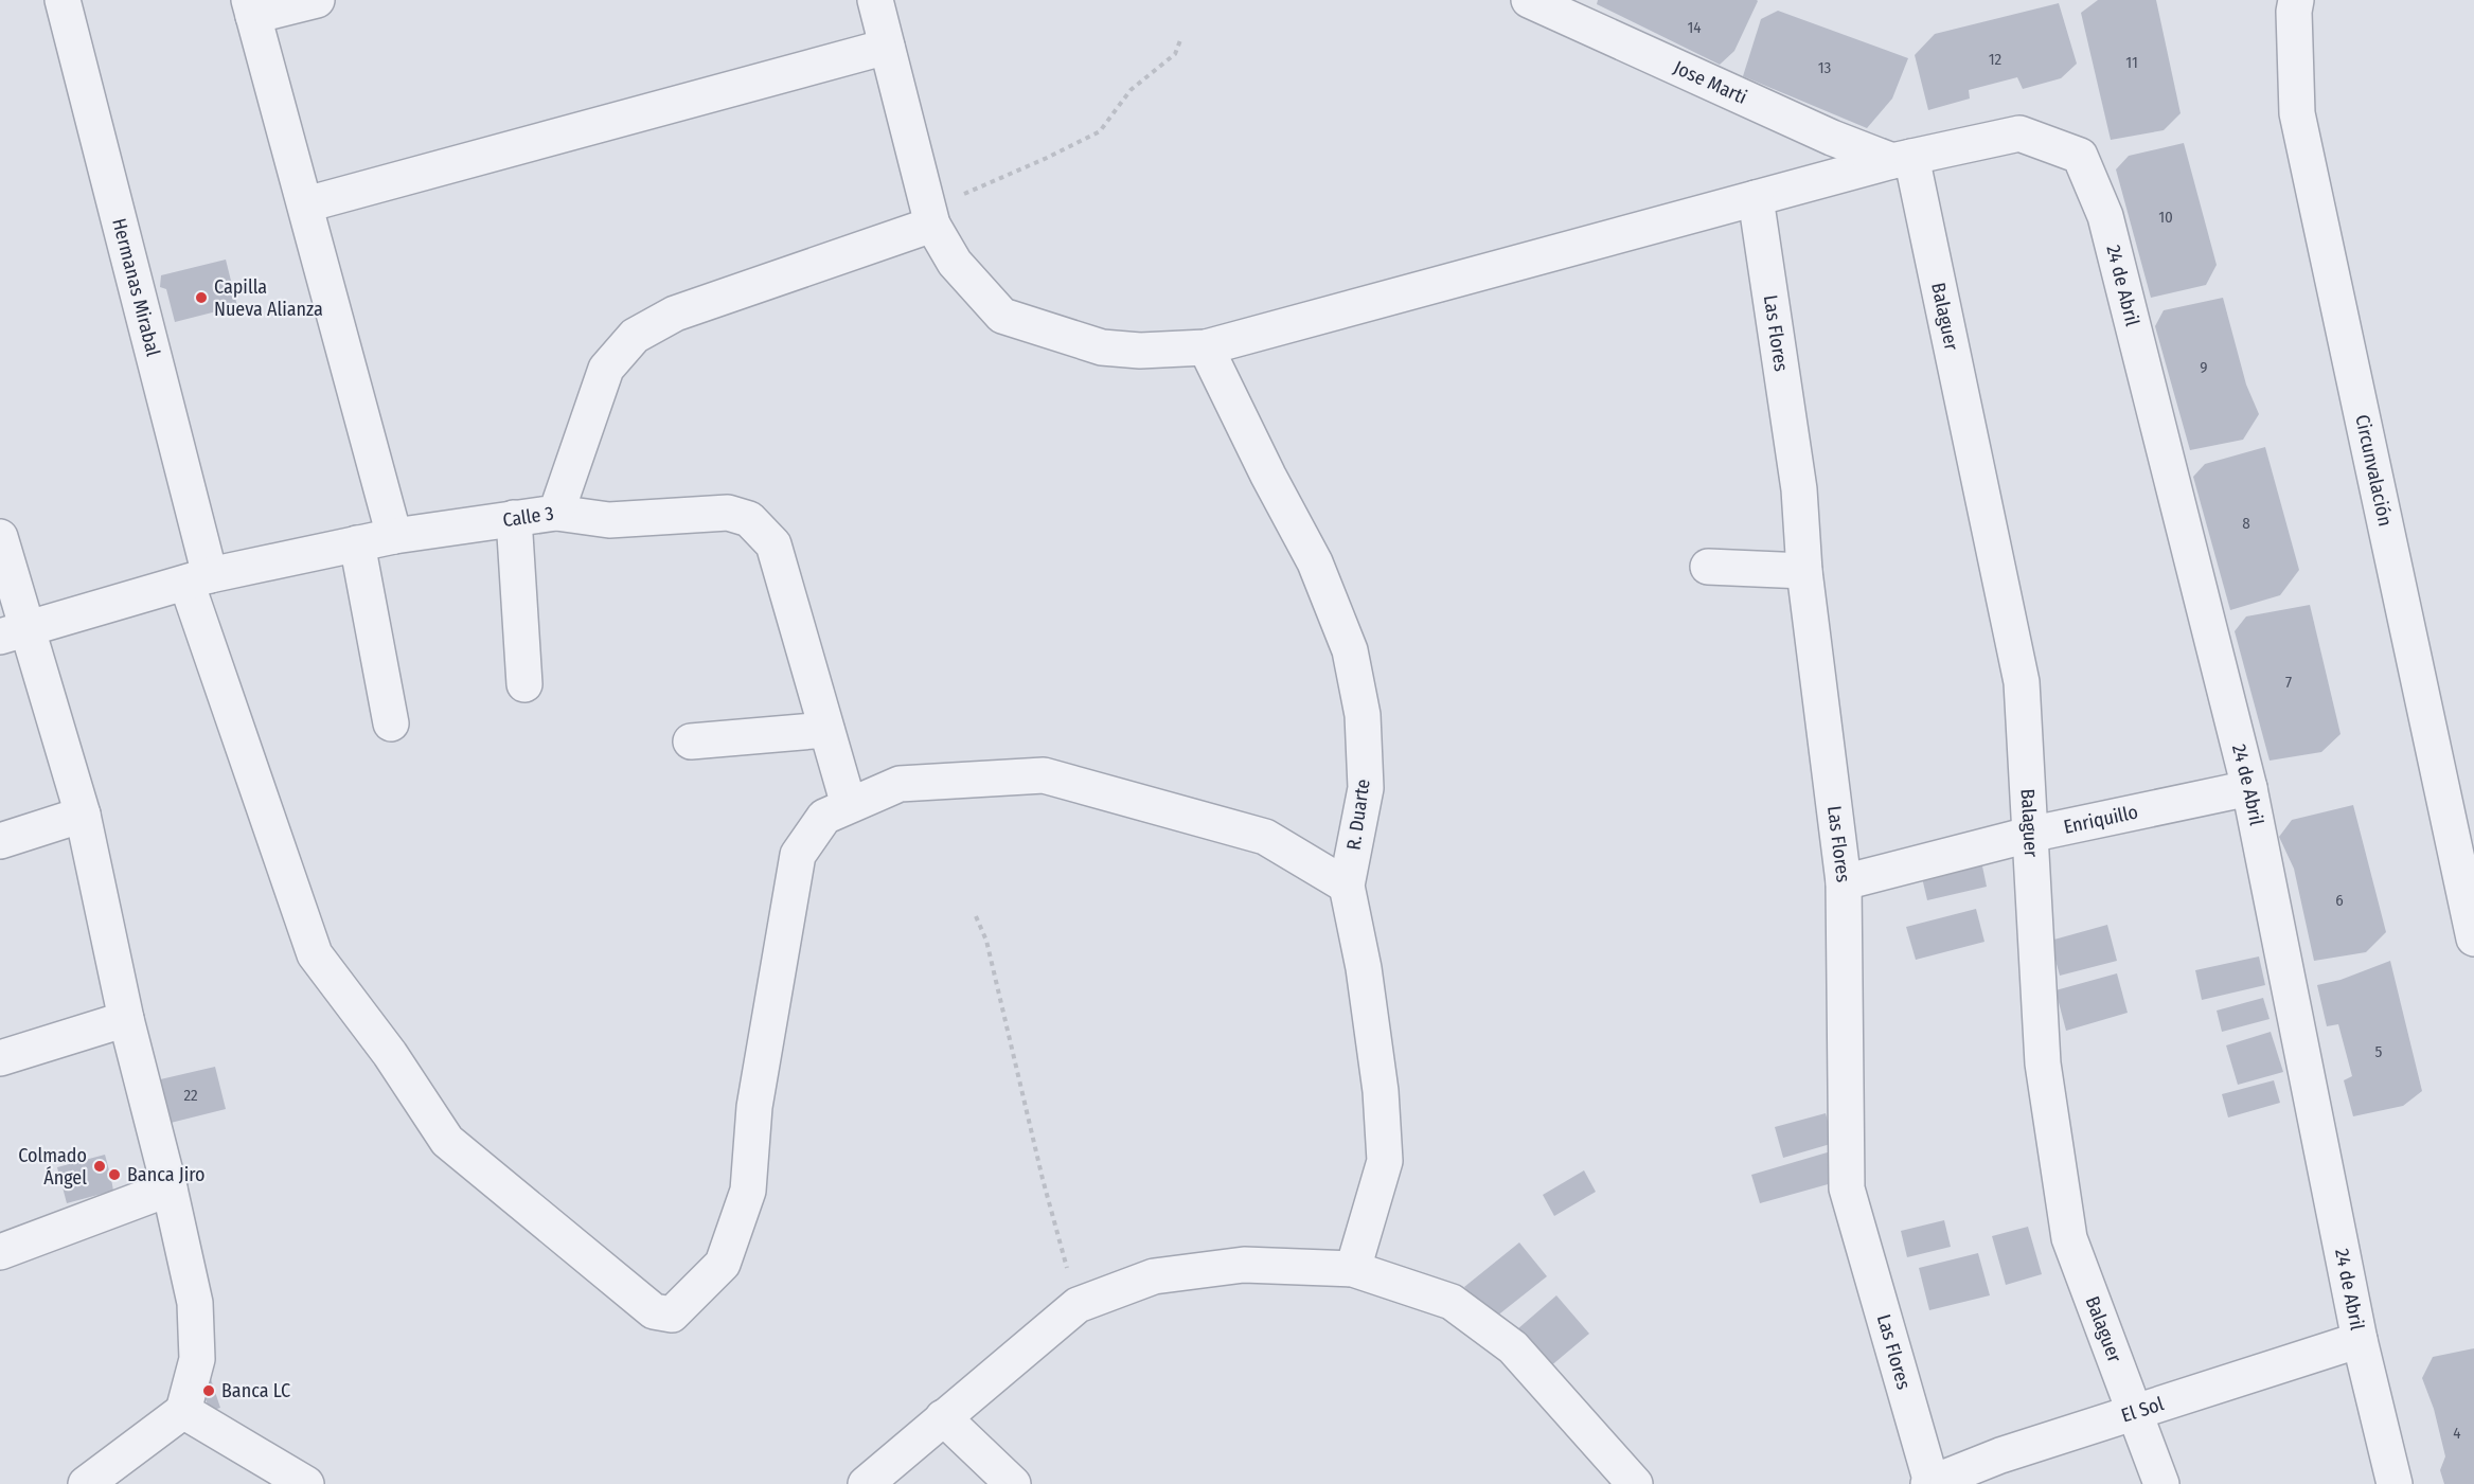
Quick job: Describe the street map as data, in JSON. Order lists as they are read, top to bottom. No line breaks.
{"streets":{"street":["Jose Marti","24 de Abril","Hermanas Mirabal","Balaguer","Las Flores","Circunvalación","Calle 3","R. Duarte","Enriquillo","El Sol"]},"crossings":[["Jose Marti","24 de Abril"],["Jose Marti","Balaguer"],["24 de Abril","Balaguer"],["24 de Abril","Enriquillo"],["24 de Abril","El Sol"],["Hermanas Mirabal","Calle 3"],["Balaguer","Enriquillo"],["Balaguer","El Sol"],["Las Flores","Enriquillo"],["Las Flores","El Sol"]],"places":["Capilla Nueva Alianza","Colmado Ángel","Banca Jiro","Banca LC"],"house_numbers":["14","12","11","13","10","9","8","7","6","5","22","4"]}
